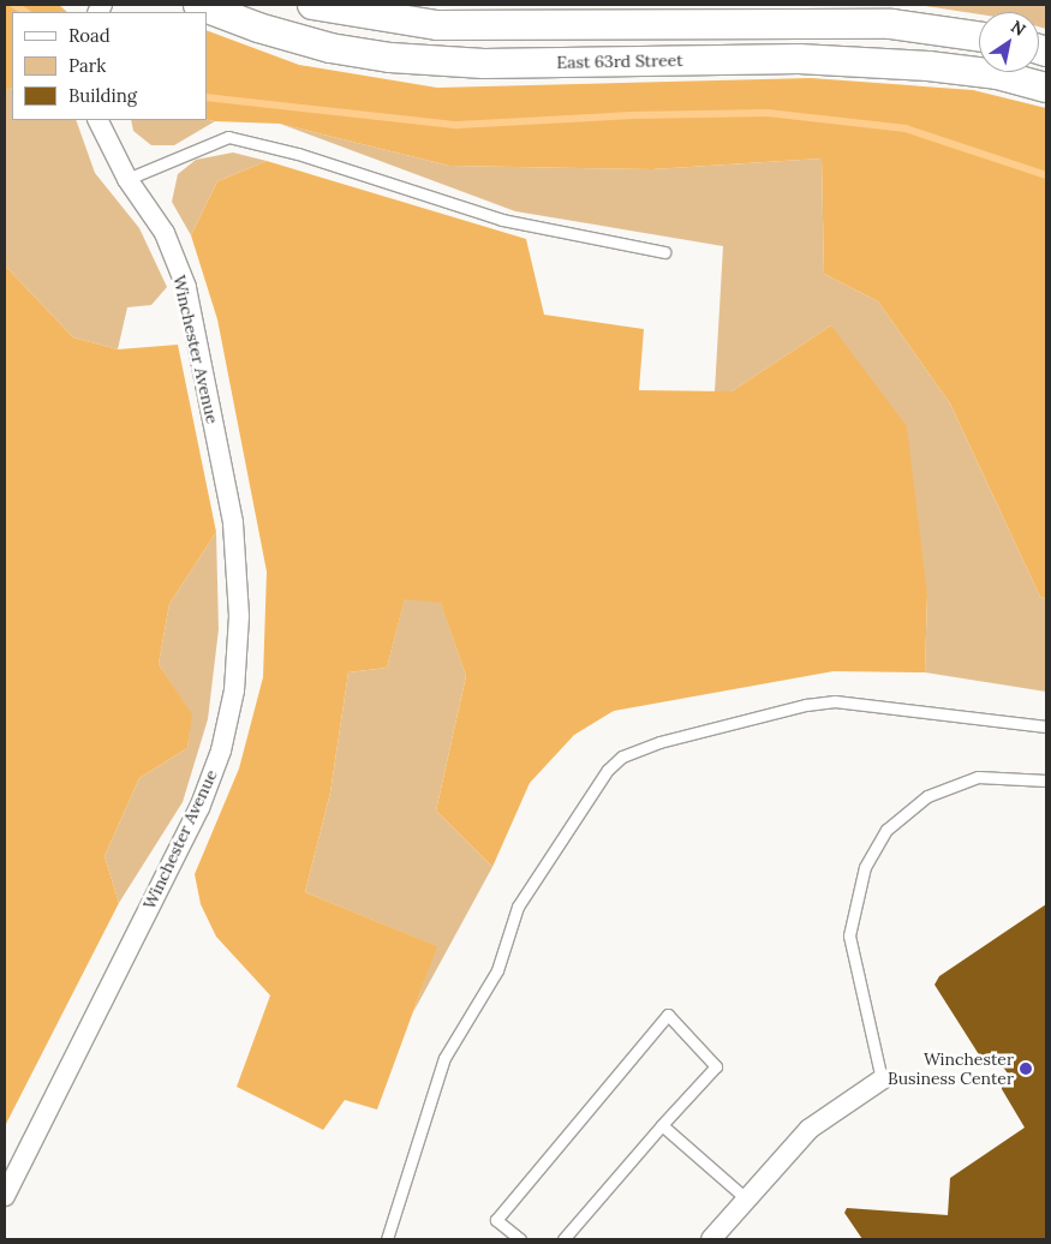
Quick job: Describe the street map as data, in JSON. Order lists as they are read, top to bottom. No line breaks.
{"streets":{"main road":["East 63rd Street"],"street":["Winchester Avenue"]},"places":["Winchester Business Center"],"legend":["Road","Park","Building"],"north":"top right"}
